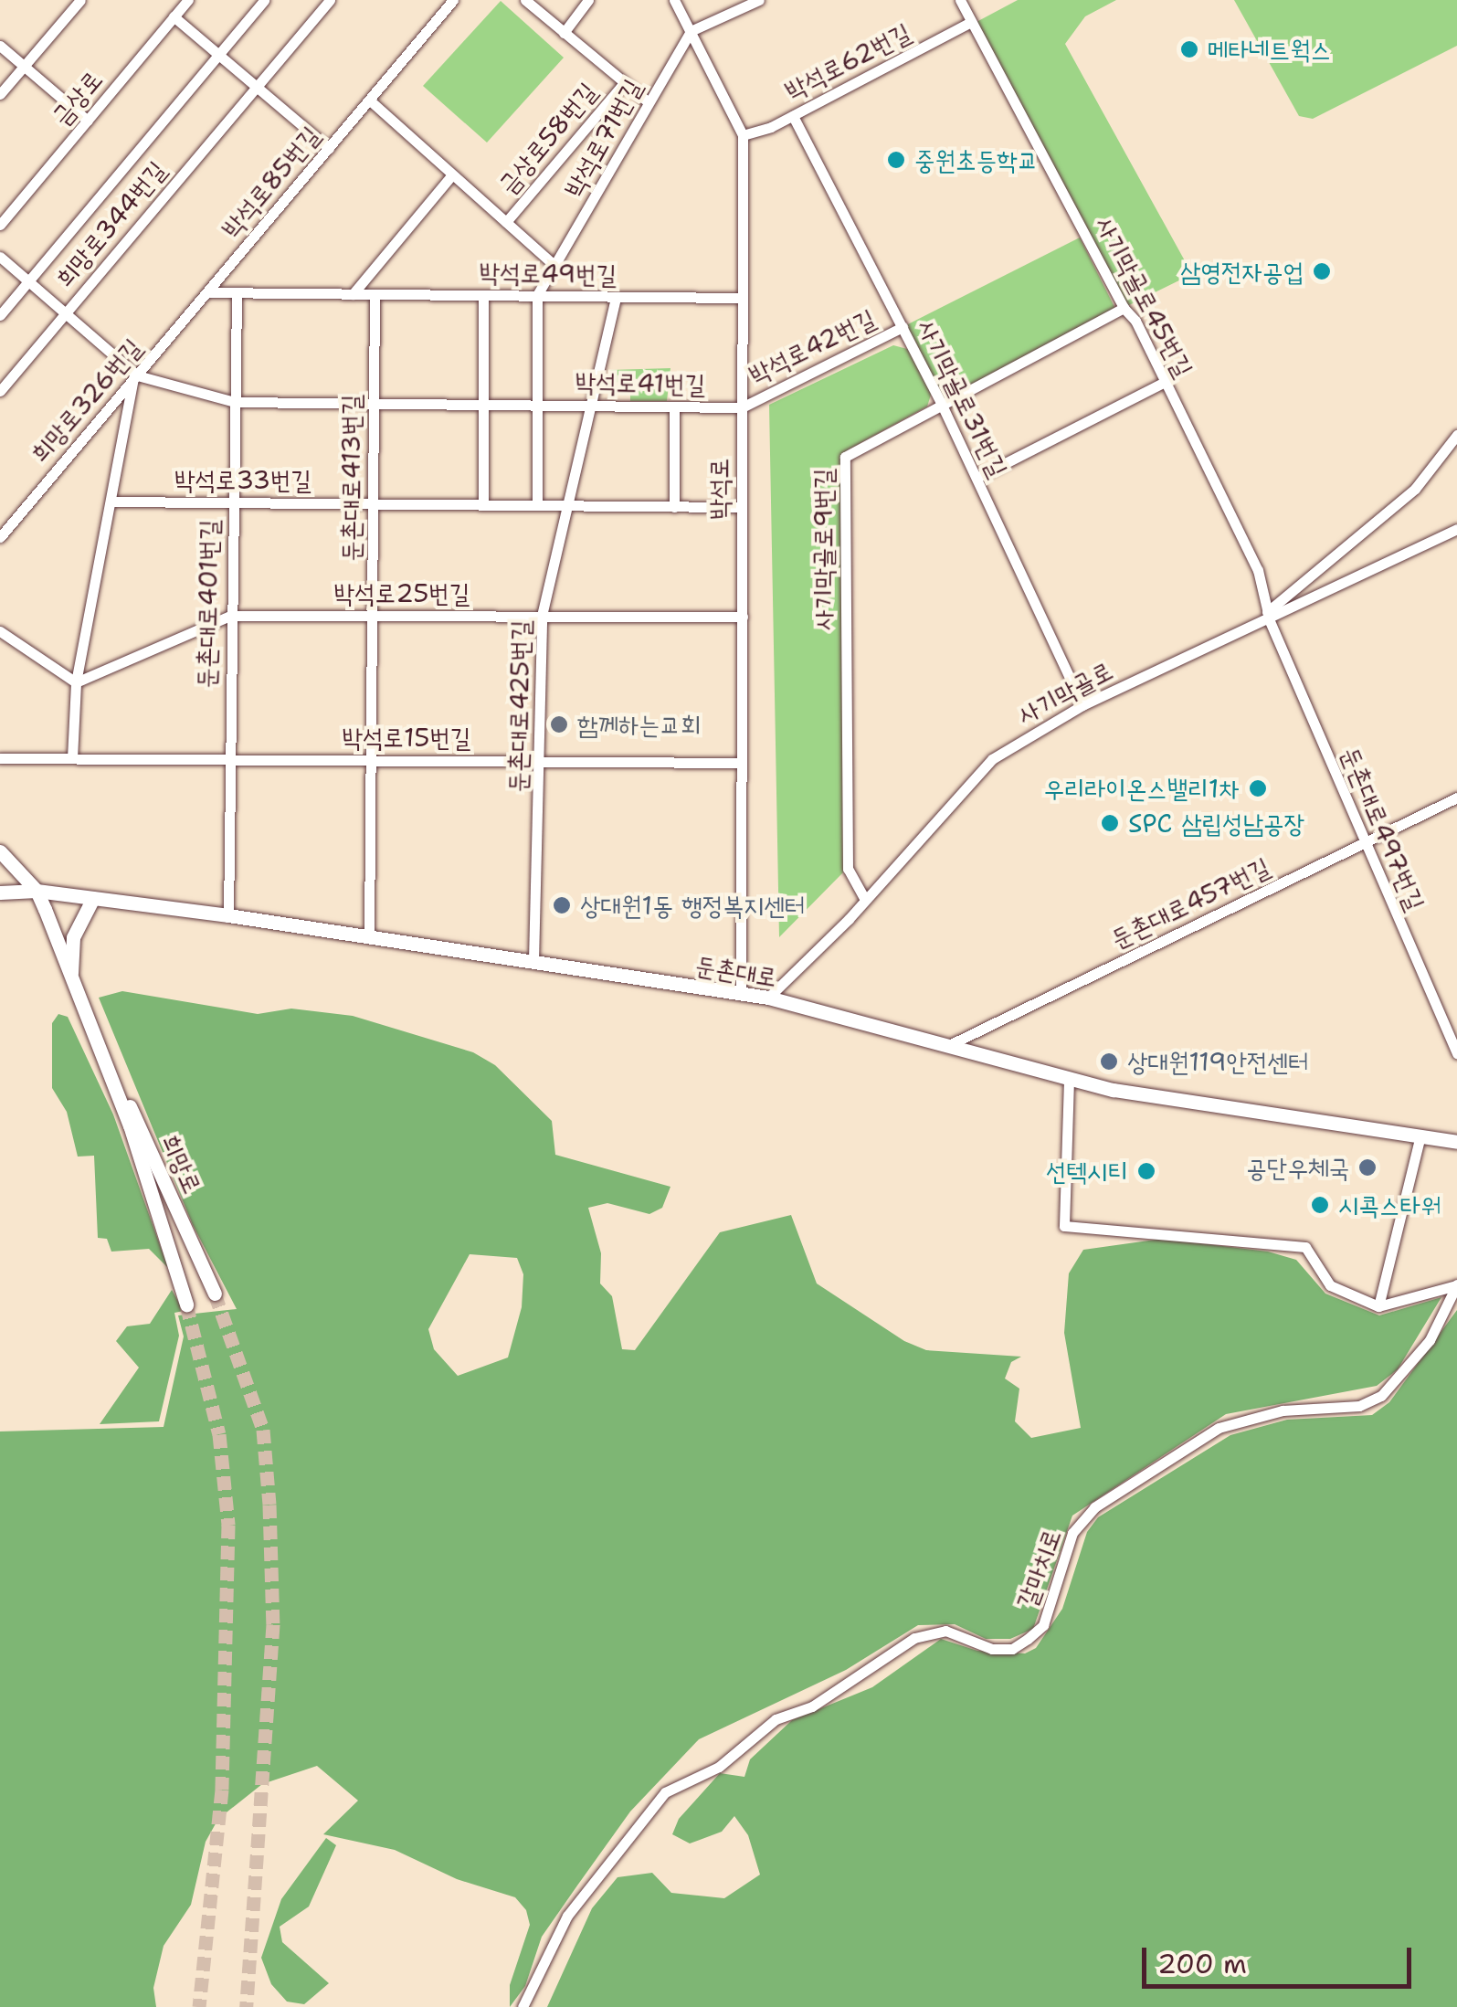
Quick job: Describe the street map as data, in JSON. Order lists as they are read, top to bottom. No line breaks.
{"streets":{"main road":["둔촌대로","희망로"],"street":["박석로62번길","금상로","금상로58번길","박석로71번길","박석로85번길","희망로344번길","박석로49번길","사기막골로45번길","박석로42번길","박석로41번길","사기막골로31번길","희망로326번길","둔촌대로413번길","박석로33번길","박석로","사기막골로9번길","박석로25번길","둔촌대로401번길","사기막골로","둔촌대로425번길","박석로15번길","둔촌대로497번길","둔촌대로457번길","갈마치로"]},"crossings":[["박석로62번길","사기막골로45번길"],["박석로62번길","사기막골로31번길"],["박석로62번길","박석로"],["금상로58번길","박석로71번길"],["박석로71번길","박석로49번길"],["박석로71번길","박석로41번길"],["박석로71번길","박석로"],["박석로85번길","박석로49번길"],["박석로85번길","희망로326번길"],["박석로49번길","박석로41번길"],["박석로49번길","희망로326번길"],["박석로49번길","둔촌대로413번길"],["박석로49번길","박석로"],["박석로49번길","둔촌대로401번길"],["박석로49번길","둔촌대로425번길"],["사기막골로45번길","사기막골로9번길"],["사기막골로45번길","사기막골로"],["사기막골로45번길","둔촌대로497번길"],["박석로42번길","박석로41번길"],["박석로42번길","사기막골로31번길"],["박석로42번길","박석로"],["박석로41번길","희망로326번길"],["박석로41번길","둔촌대로413번길"],["박석로41번길","박석로"],["박석로41번길","둔촌대로401번길"],["박석로41번길","둔촌대로425번길"],["사기막골로31번길","사기막골로9번길"],["사기막골로31번길","사기막골로"],["둔촌대로413번길","박석로33번길"],["둔촌대로413번길","박석로25번길"],["둔촌대로413번길","박석로15번길"],["둔촌대로413번길","둔촌대로"],["박석로33번길","박석로"],["박석로33번길","둔촌대로401번길"],["박석로33번길","둔촌대로425번길"],["박석로","박석로25번길"],["박석로","박석로15번길"],["박석로","둔촌대로"],["사기막골로9번길","사기막골로"],["박석로25번길","둔촌대로401번길"],["박석로25번길","둔촌대로425번길"],["둔촌대로401번길","박석로15번길"],["둔촌대로401번길","둔촌대로"],["사기막골로","둔촌대로497번길"],["사기막골로","둔촌대로"],["둔촌대로425번길","박석로15번길"],["둔촌대로425번길","둔촌대로"],["둔촌대로497번길","둔촌대로457번길"],["둔촌대로457번길","둔촌대로"],["둔촌대로","희망로"]],"places":["메타네트웍스","중원초등학교","삼영전자공업","함께하는교회","우리라이온스밸리1차","SPC 삼립성남공장","상대원1동 행정복지센터","상대원119안전센터","공단우체국","선텍시티","시콕스타워"],"scale_bar":"200 m"}
